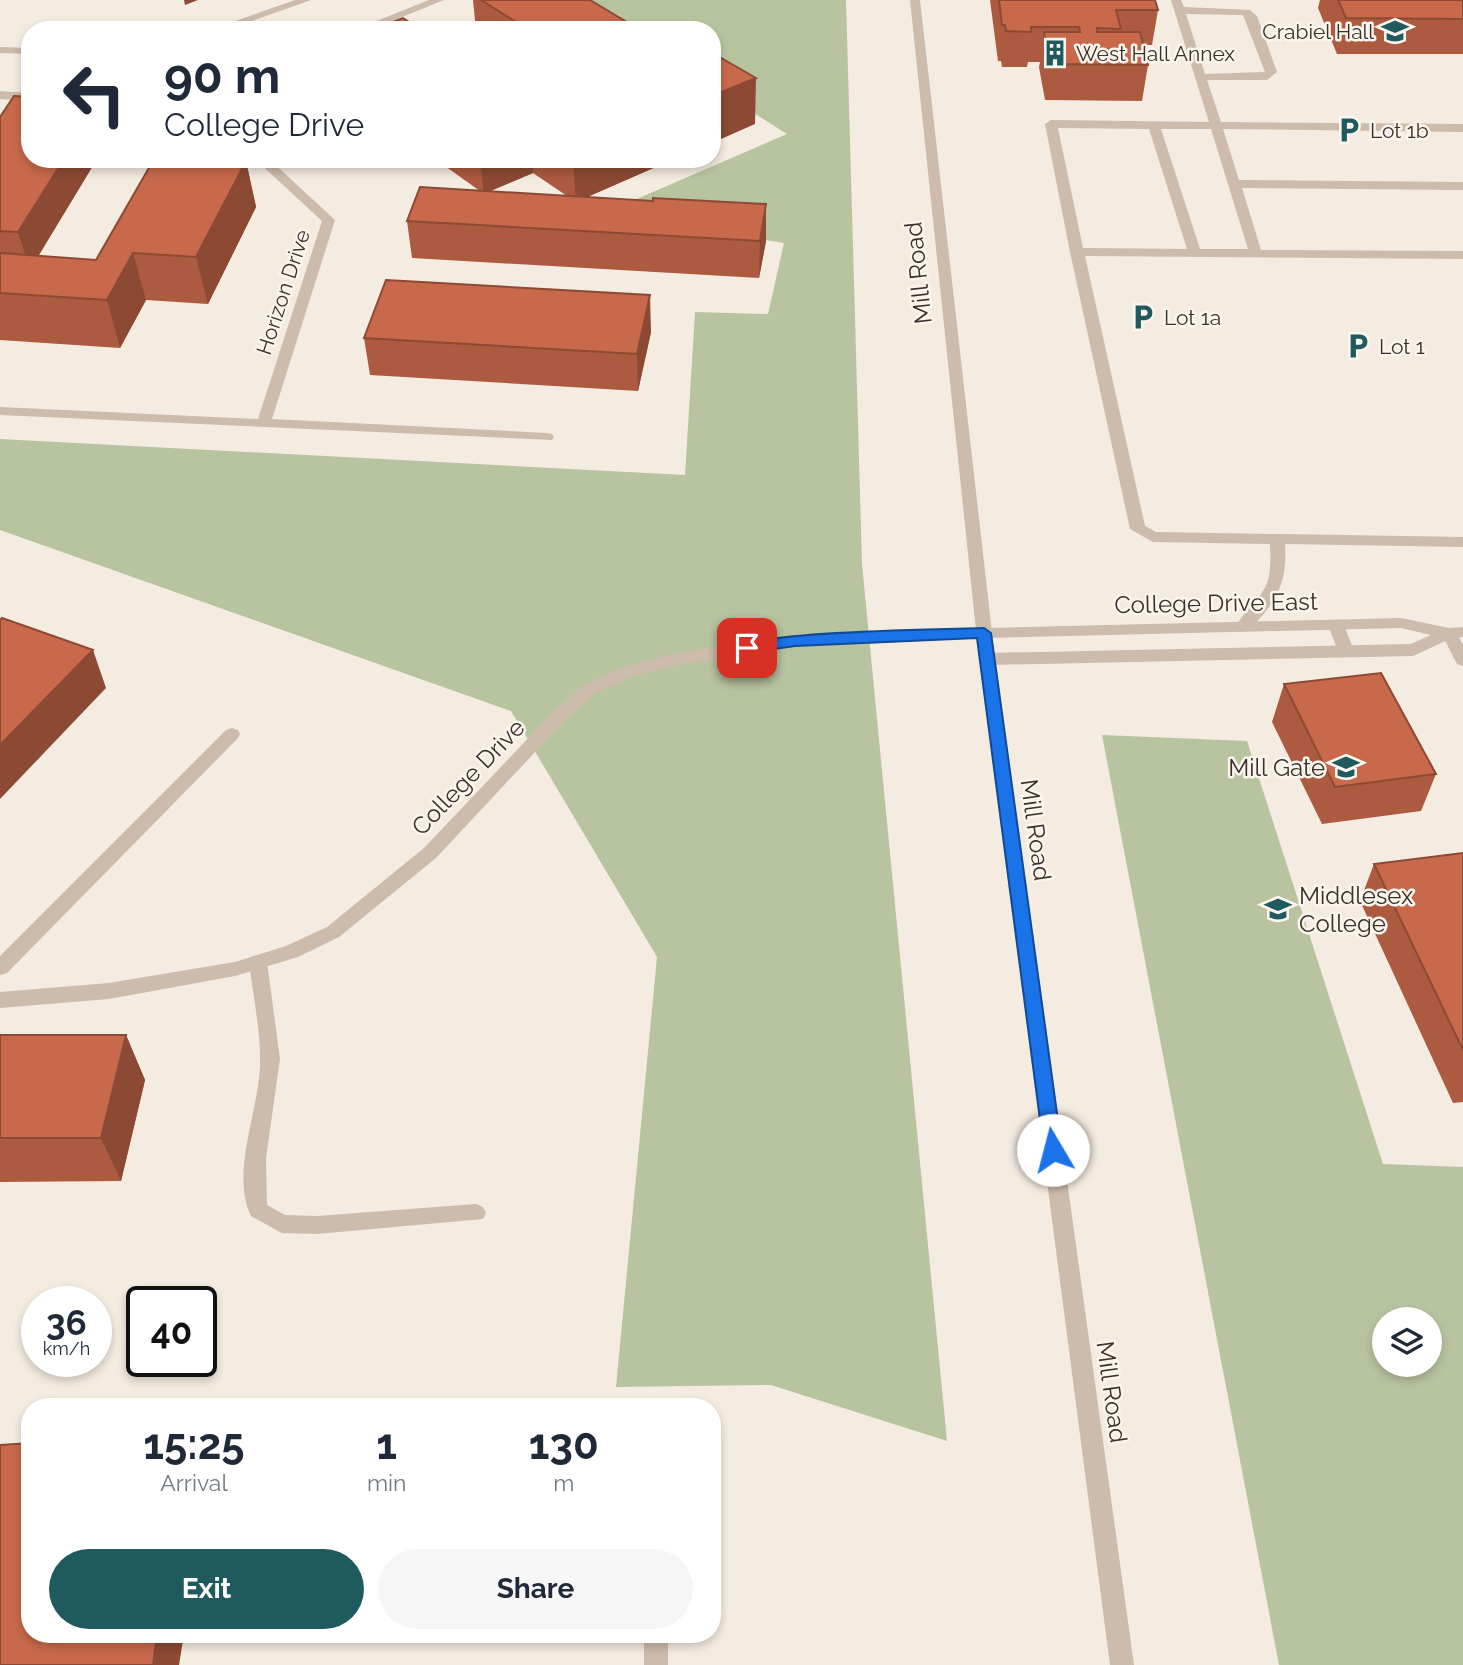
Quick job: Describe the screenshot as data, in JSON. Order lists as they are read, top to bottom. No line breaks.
{"streets":{"street":["Mill Road","Horizon Drive","College Drive East","College Drive"]},"crossings":[["Mill Road","College Drive East"],["Mill Road","College Drive"],["College Drive East","College Drive"]],"places":{"school or university":["Crabiel Hall","Mill Gate","Middlesex College"],"building":["West Hall Annex"],"parking":["Lot 1b","Lot 1a","Lot 1"]},"page":{"turn":["90 m","College Drive"],"speed":"36 km/h","limit":"40","eta":["15:25","Arrival","1","min","130","m"],"buttons":["Exit","Share"]}}
